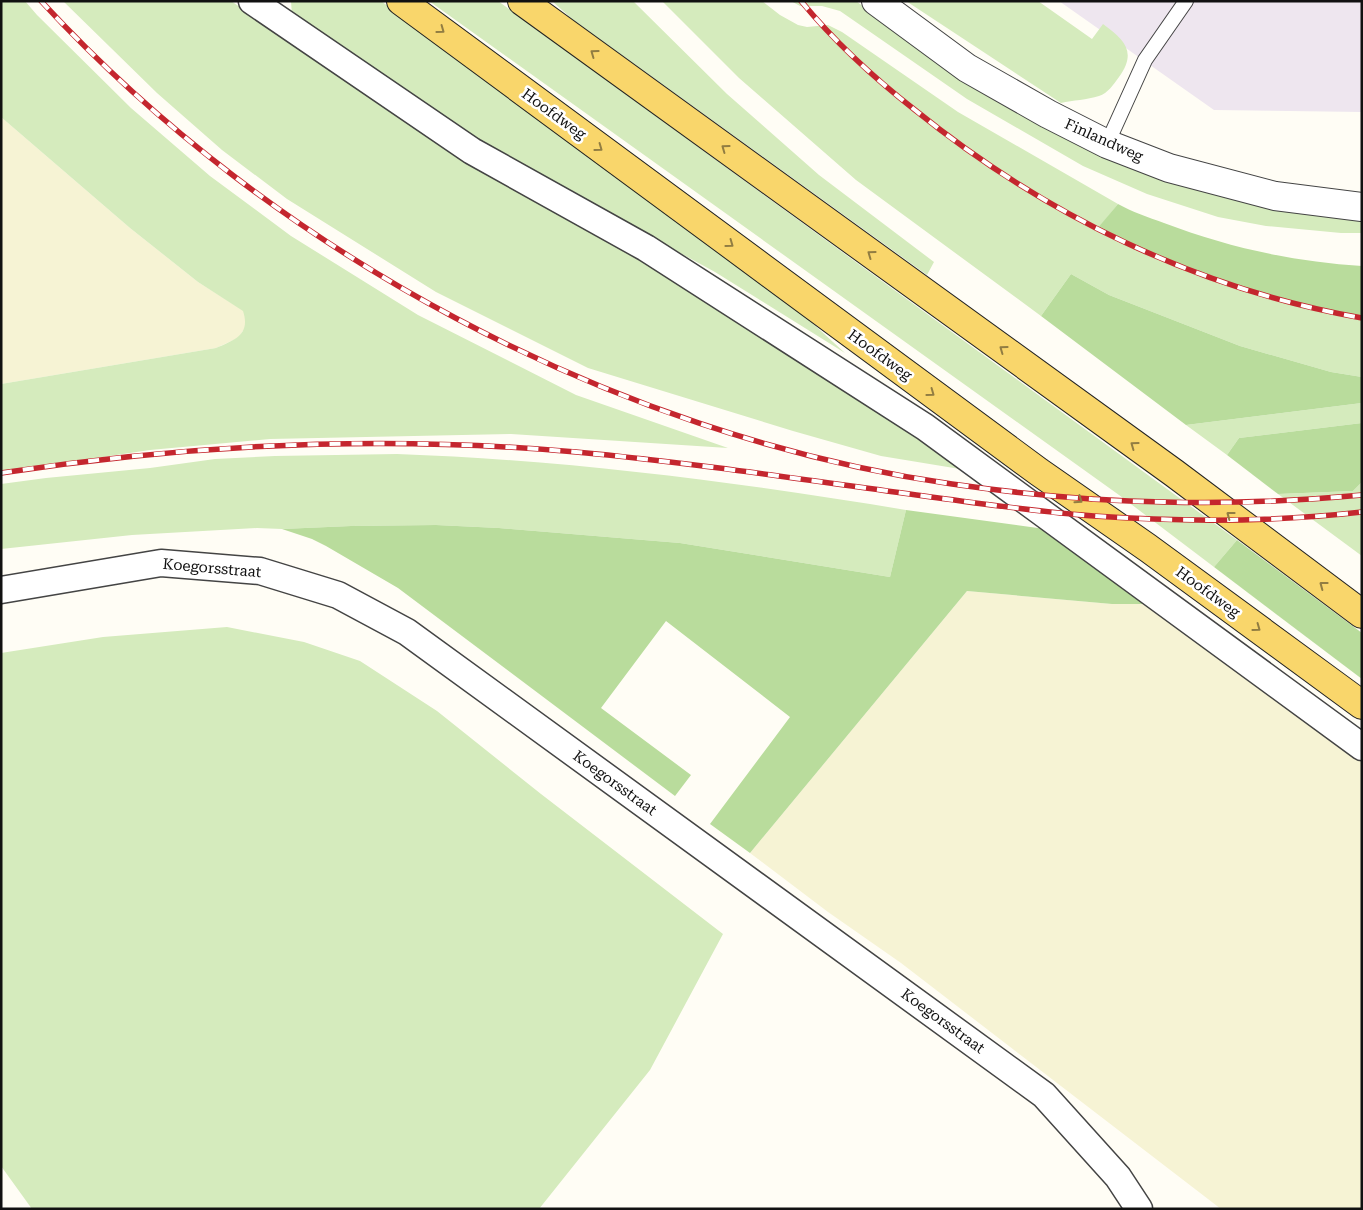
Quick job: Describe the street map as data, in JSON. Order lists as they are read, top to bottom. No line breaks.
{"streets":{"main road":["Hoofdweg"],"street":["Finlandweg","Koegorsstraat"]}}
